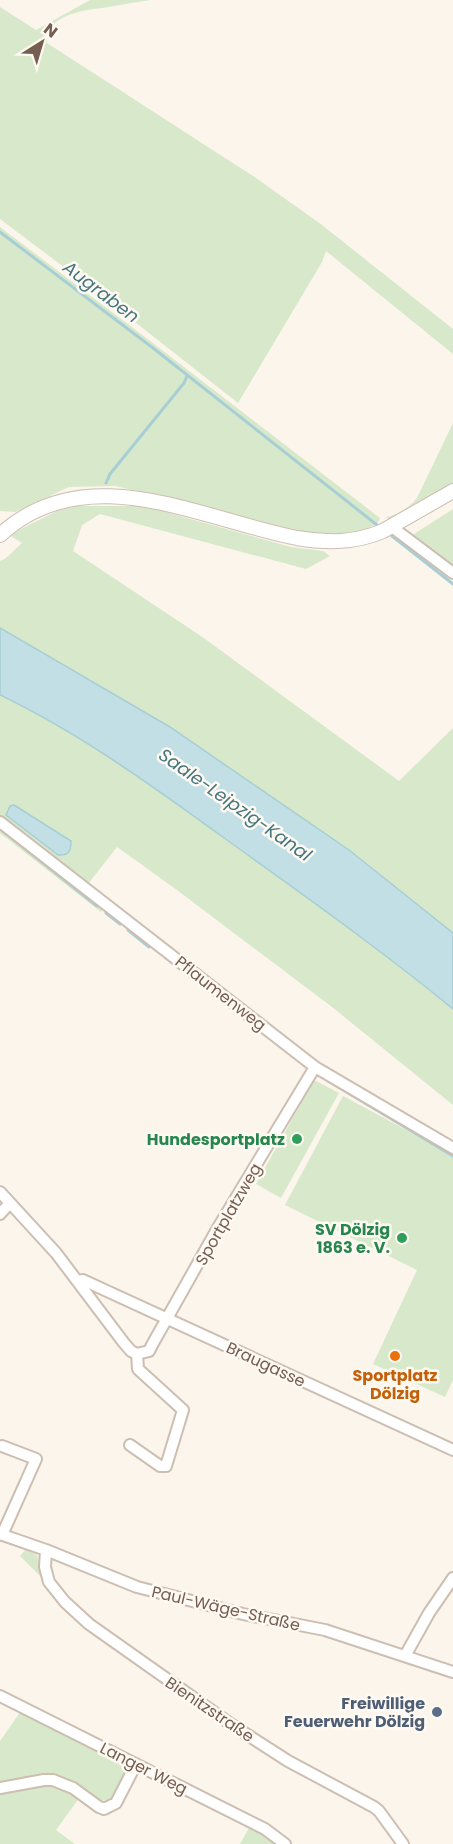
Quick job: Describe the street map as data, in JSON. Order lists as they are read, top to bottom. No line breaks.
{"streets":{"street":["Pflaumenweg","Sportplatzweg","Braugasse","Paul-Wäge-Straße","Bienitzstraße","Langer Weg"]},"crossings":[["Pflaumenweg","Sportplatzweg"],["Sportplatzweg","Braugasse"],["Paul-Wäge-Straße","Bienitzstraße"]],"water":["Augraben","Saale-Leipzig-Kanal"],"places":["Hundesportplatz","SV Dölzig 1863 e. V.","Sportplatz Dölzig","Freiwillige Feuerwehr Dölzig"],"north":"top right"}
